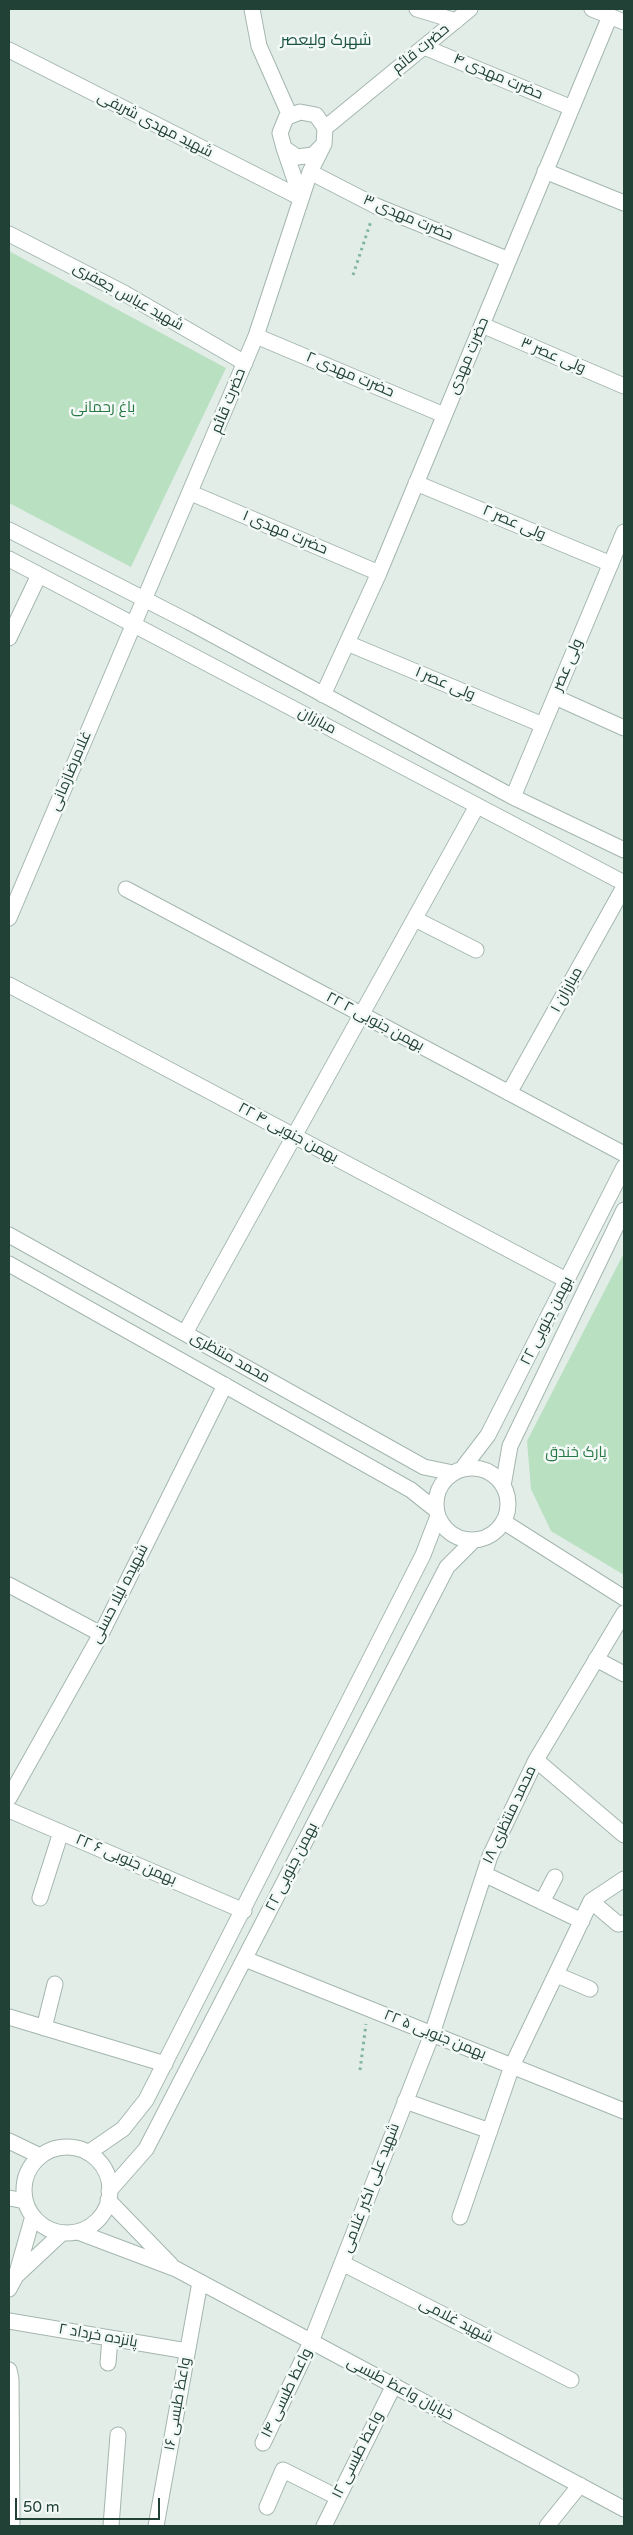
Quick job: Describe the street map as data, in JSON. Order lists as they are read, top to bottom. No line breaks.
{"streets":{"street":["حضرت قائم","حضرت مهدی ۴","شهید مهدی شریفی","حضرت مهدی ۳","شهید عباس جعفری","حضرت مهدی","ولی عصر ۳","حضرت مهدی ۲","ولی عصر ۲","حضرت مهدی ۱","ولی عصر","ولی عصر ۱","مبارزان","غلامرضازمانی","مبارزان ۱","۲۲ بهمن جنوبی ۲","۲۲ بهمن جنوبی ۴","۲۲ بهمن جنوبی","محمد منتظری","شهیده لیلا حسنی","محمد منتظری ۱۸","۲۲ بهمن جنوبی ۶","۲۲ بهمن جنوبی ۵","شهید علی اکبر غلامی","شهید غلامی","پانزده خرداد ۲","خیابان واعظ طبسی","واعظ طبسی ۱۴","واعظ طبسی ۱۶","واعظ طبسی ۱۲"]},"crossings":[["حضرت قائم","حضرت مهدی ۴"],["حضرت قائم","شهید مهدی شریفی"],["حضرت قائم","حضرت مهدی ۳"],["حضرت قائم","شهید عباس جعفری"],["حضرت قائم","حضرت مهدی ۲"],["حضرت قائم","حضرت مهدی ۱"],["حضرت قائم","مبارزان"],["حضرت قائم","غلامرضازمانی"],["حضرت مهدی ۴","حضرت مهدی"],["حضرت مهدی ۳","حضرت مهدی"],["حضرت مهدی","ولی عصر ۳"],["حضرت مهدی","حضرت مهدی ۲"],["حضرت مهدی","ولی عصر ۲"],["حضرت مهدی","حضرت مهدی ۱"],["حضرت مهدی","ولی عصر ۱"],["حضرت مهدی","مبارزان"],["ولی عصر ۲","ولی عصر"],["ولی عصر","ولی عصر ۱"],["ولی عصر","مبارزان"],["مبارزان","غلامرضازمانی"],["مبارزان ۱","۲۲ بهمن جنوبی ۲"],["۲۲ بهمن جنوبی ۴","۲۲ بهمن جنوبی"],["۲۲ بهمن جنوبی","محمد منتظری"],["۲۲ بهمن جنوبی","۲۲ بهمن جنوبی ۶"],["۲۲ بهمن جنوبی","۲۲ بهمن جنوبی ۵"],["محمد منتظری","شهیده لیلا حسنی"],["محمد منتظری ۱۸","۲۲ بهمن جنوبی ۵"],["محمد منتظری ۱۸","شهید علی اکبر غلامی"],["۲۲ بهمن جنوبی ۵","شهید علی اکبر غلامی"],["شهید علی اکبر غلامی","شهید غلامی"],["شهید علی اکبر غلامی","خیابان واعظ طبسی"],["شهید علی اکبر غلامی","واعظ طبسی ۱۴"],["پانزده خرداد ۲","واعظ طبسی ۱۶"],["خیابان واعظ طبسی","واعظ طبسی ۱۴"],["خیابان واعظ طبسی","واعظ طبسی ۱۶"],["خیابان واعظ طبسی","واعظ طبسی ۱۲"]],"districts":["شهرک ولیعصر"],"parks":["باغ رحمانی","پارک خندق"],"scale_bar":"50 m"}
